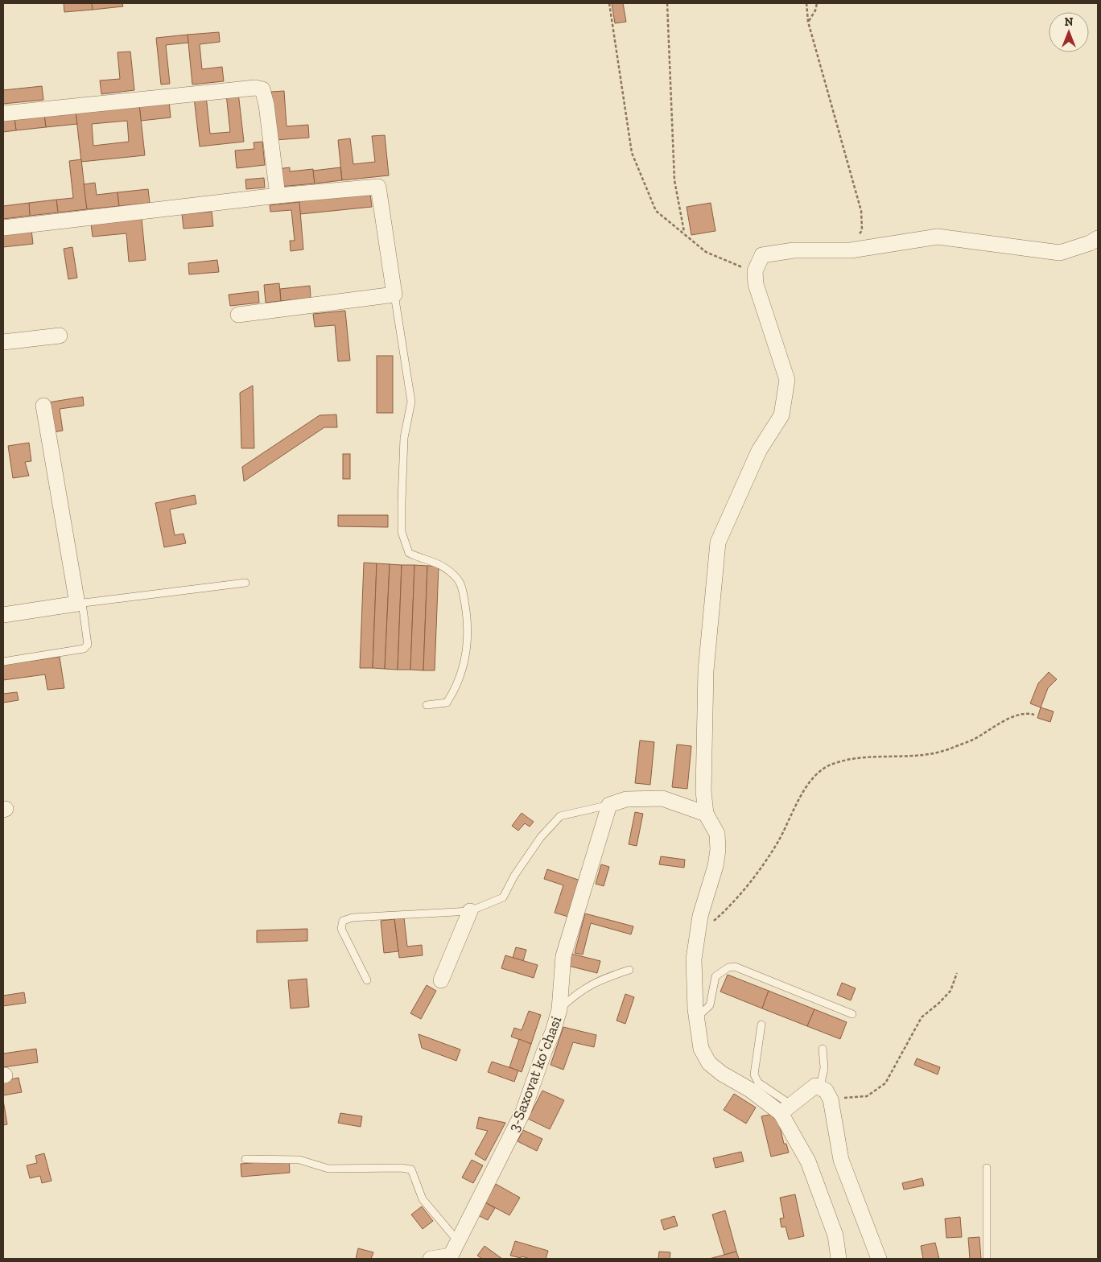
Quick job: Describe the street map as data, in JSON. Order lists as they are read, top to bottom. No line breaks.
{"streets":{"street":["3-Saxovat koʻchasi"]},"north":"top"}
